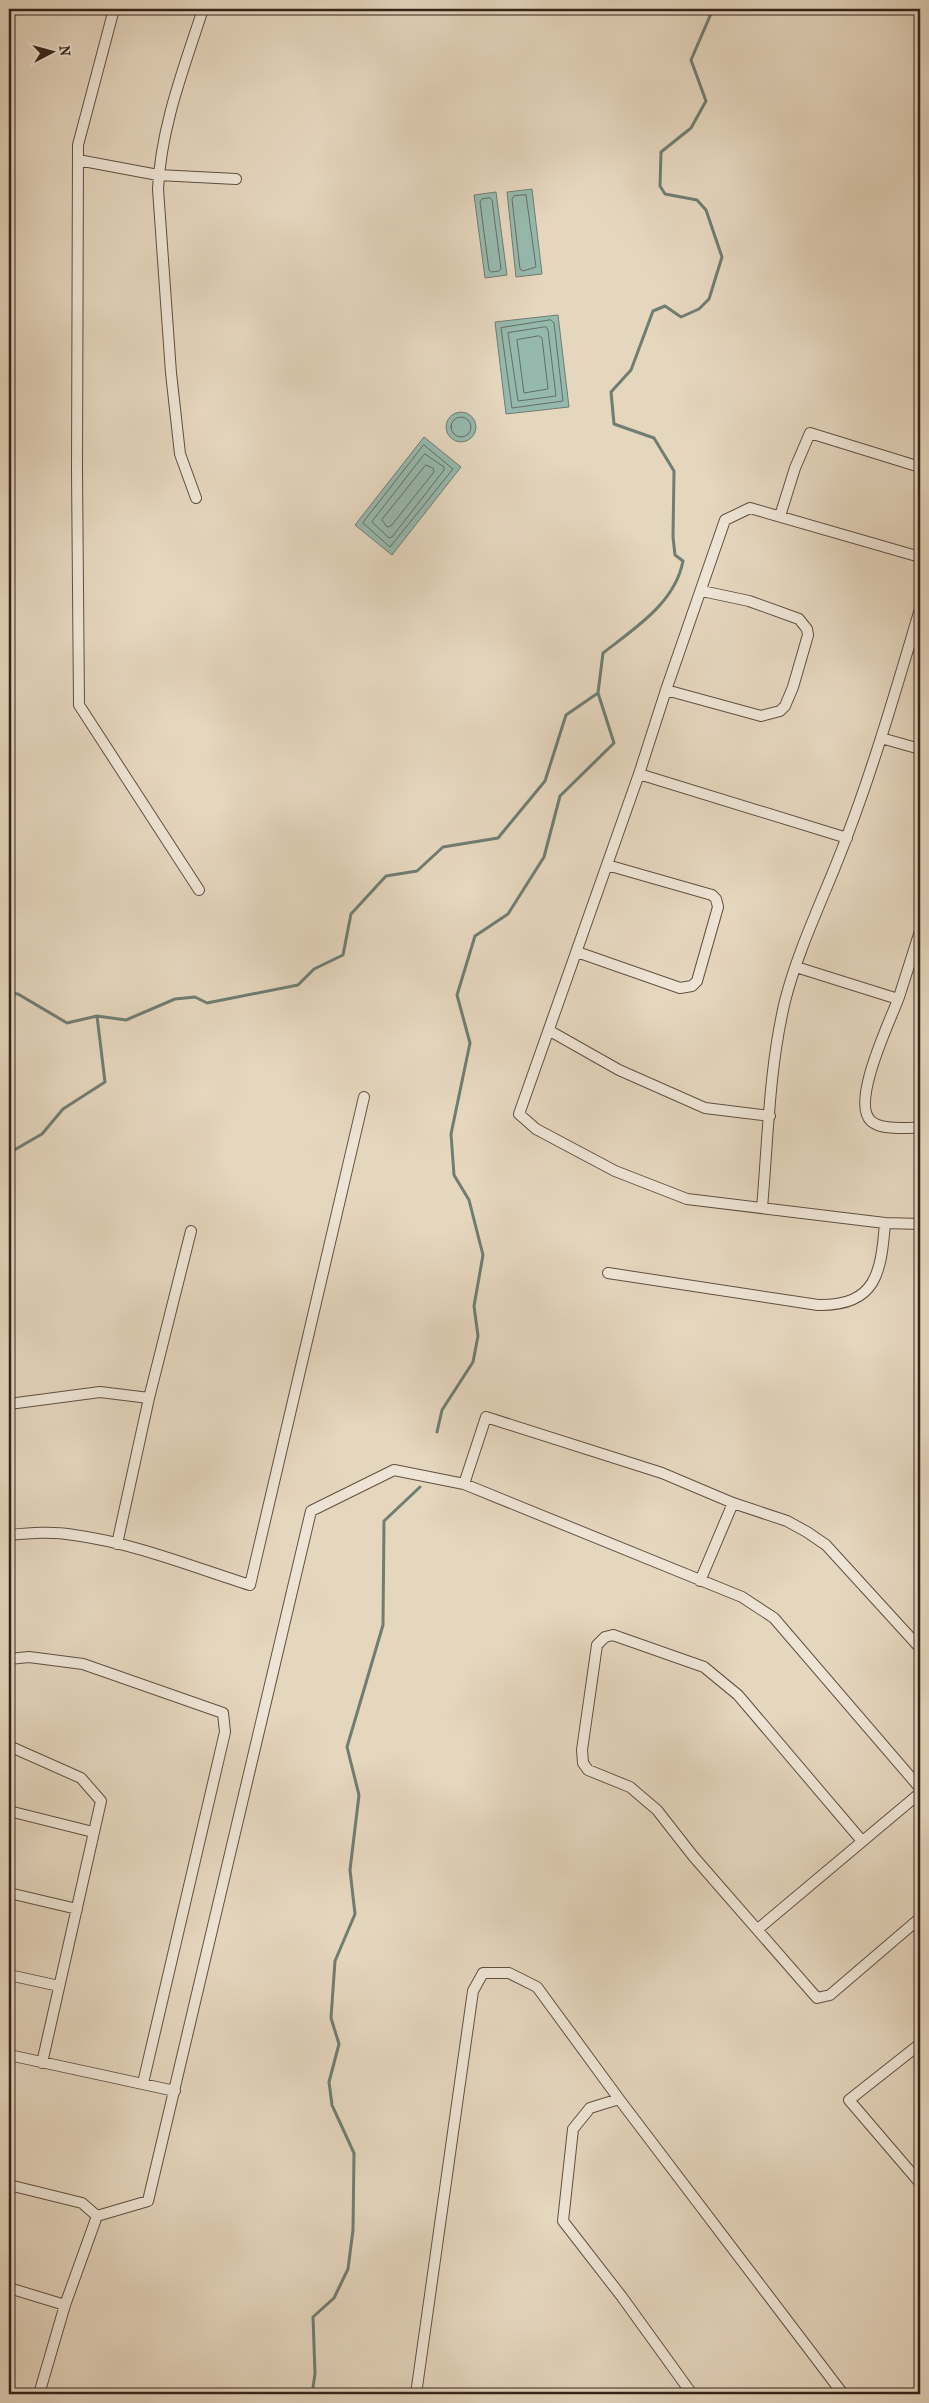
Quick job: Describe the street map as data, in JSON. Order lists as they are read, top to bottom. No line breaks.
{"north":"right"}
